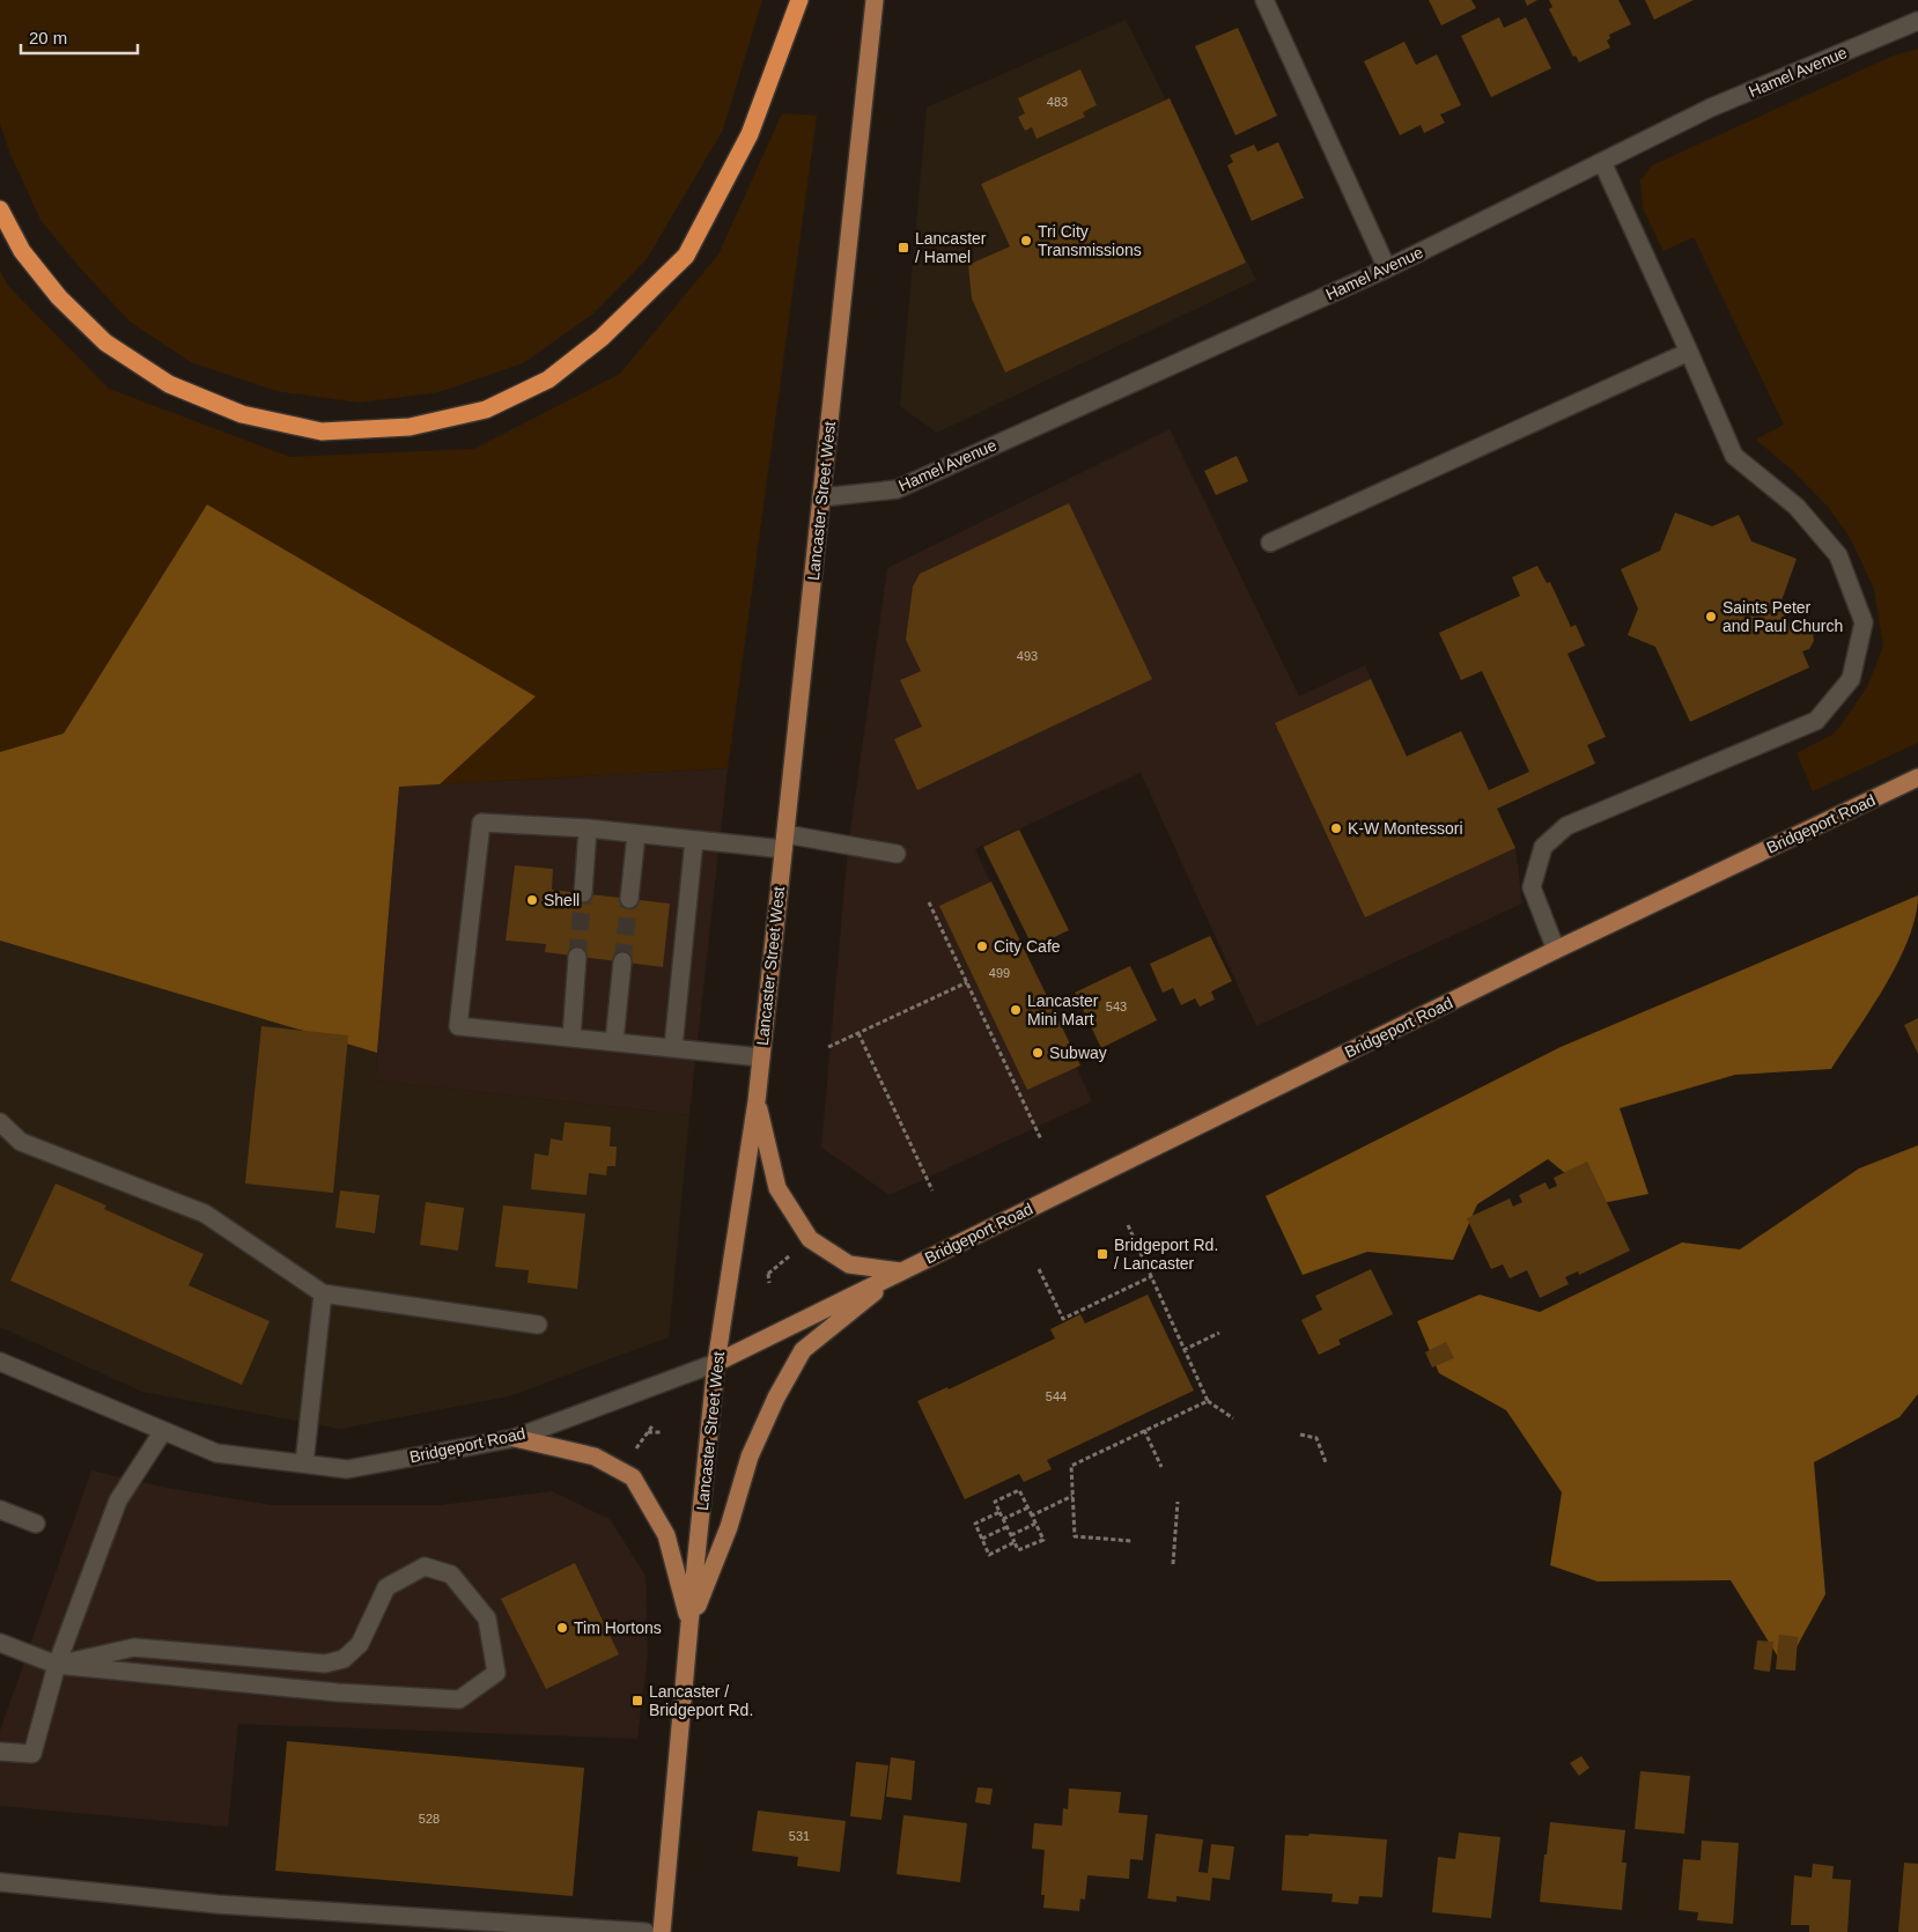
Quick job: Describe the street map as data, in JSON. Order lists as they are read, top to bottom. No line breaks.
{"streets":{"main road":["Lancaster Street West","Bridgeport Road"],"street":["Hamel Avenue"]},"crossings":[["Hamel Avenue","Lancaster Street West"],["Lancaster Street West","Bridgeport Road"]],"places":{"other":["Tri City Transmissions","Saints Peter and Paul Church","K-W Montessori","Shell","City Cafe","Lancaster Mini Mart","Subway","Tim Hortons"],"transit":["Lancaster / Hamel","Bridgeport Rd. / Lancaster","Lancaster / Bridgeport Rd."]},"house_numbers":["483","493","499","543","544","528","531"],"scale_bar":"20 m"}
